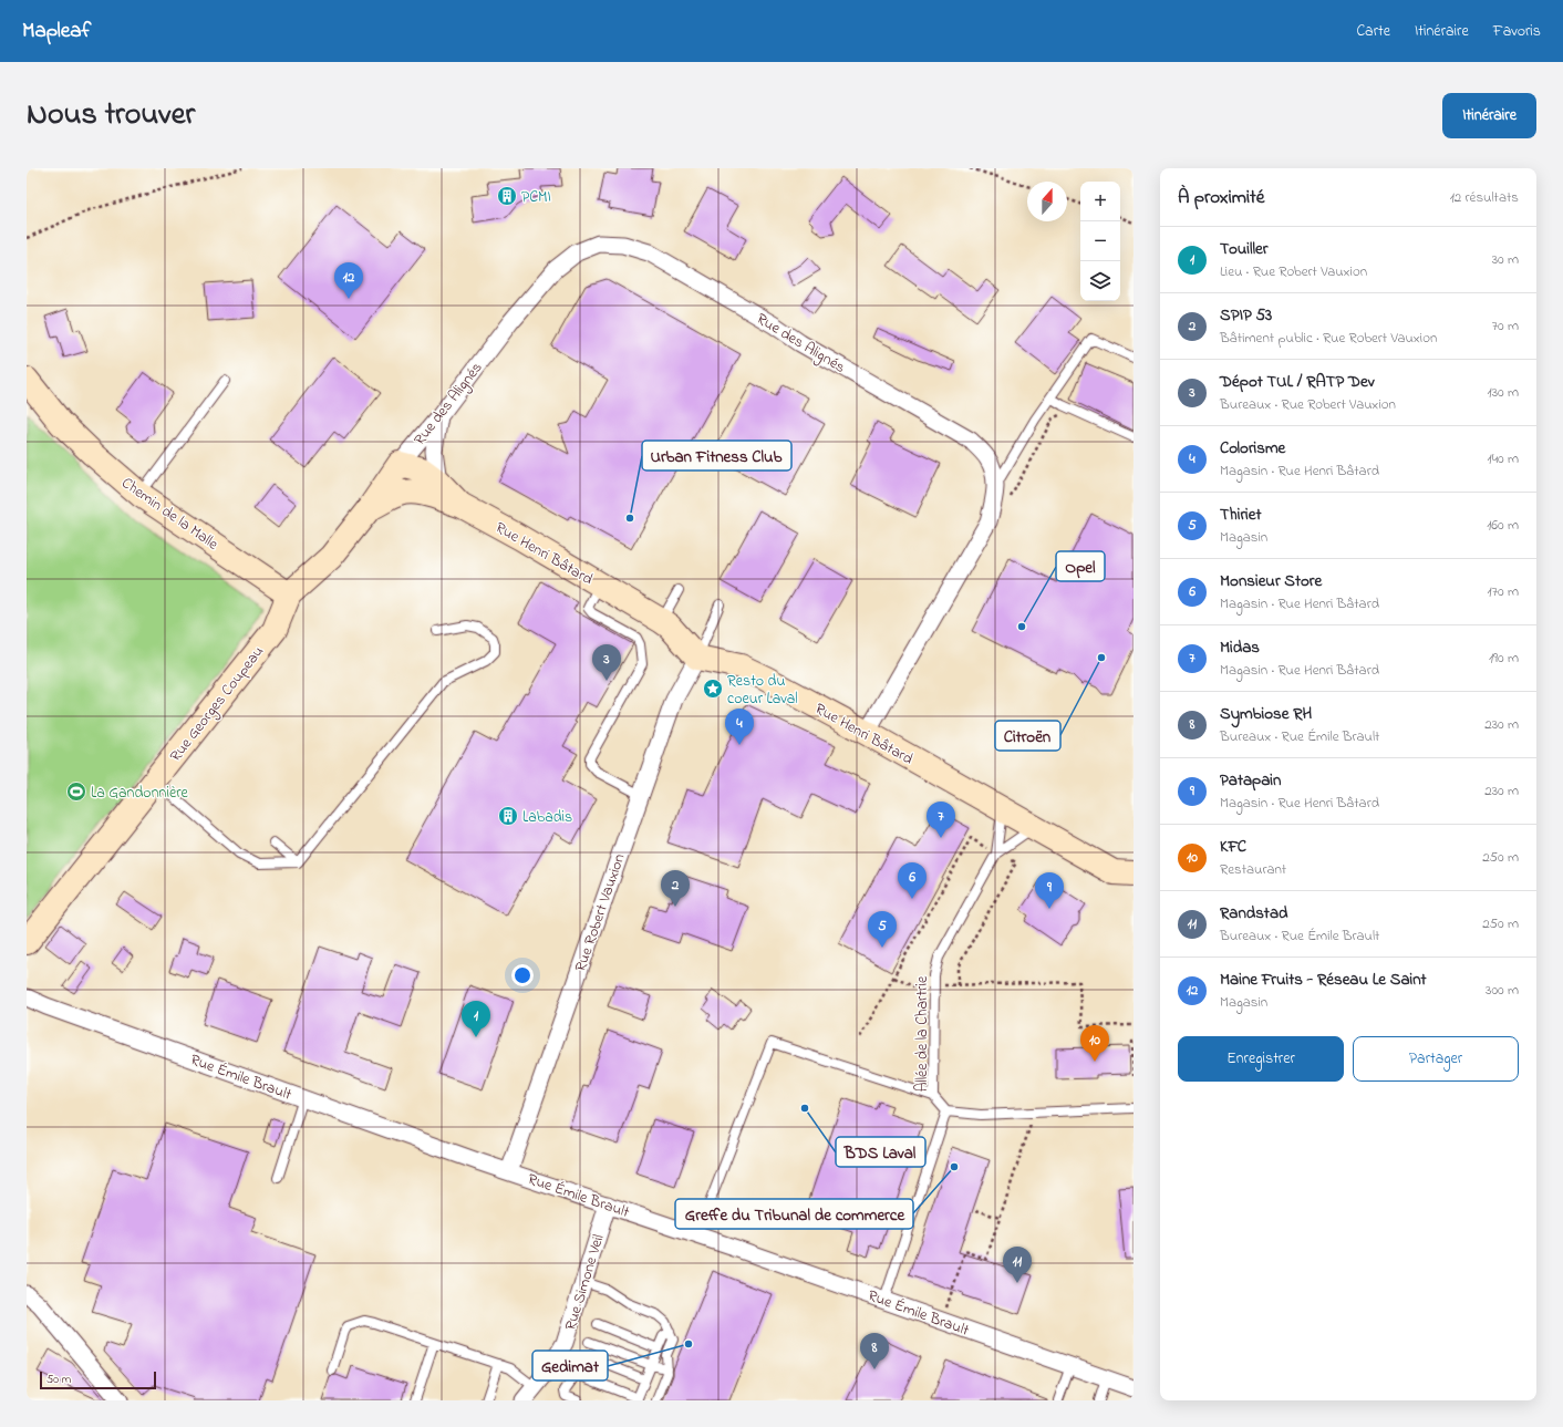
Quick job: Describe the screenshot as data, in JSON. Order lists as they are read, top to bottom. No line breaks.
{"streets":{"street":["Rue des Alignés","Chemin de la Malle","Rue Henri Bâtard","Rue Georges Coupeau","Rue Robert Vauxion","Rue Émile Brault","Rue Simone Veil"],"lane":["Allée de la Chartrie"]},"crossings":[["Rue des Alignés","Rue Henri Bâtard"],["Rue des Alignés","Rue Georges Coupeau"],["Chemin de la Malle","Rue Georges Coupeau"],["Rue Henri Bâtard","Rue Georges Coupeau"],["Rue Henri Bâtard","Rue Robert Vauxion"],["Rue Henri Bâtard","Allée de la Chartrie"],["Rue Robert Vauxion","Rue Émile Brault"],["Rue Émile Brault","Rue Simone Veil"]],"places":{"building":["PCMI","Labadis"],"other":["Urban Fitness Club","Opel","Citroën","BDS Laval","Greffe du Tribunal de commerce","Gedimat"],"place":["Resto du coeur Laval"],"sports":["La Gandonnière"]},"scale_bar":"50 m","north":"top","page":{"header":"Mapleaf","nav":["Carte","Itinéraire","Favoris"],"title":"Nous trouver","buttons":["Itinéraire",["Enregistrer","Partager"]],"heading":["À proximité","12 résultats"],"map_buttons":["+","−"],"list":[{"mark":"1","name":"Touiller","note":"Lieu · Rue Robert Vauxion","value":"30 m"},{"mark":"2","name":"SPIP 53","note":"Bâtiment public · Rue Robert Vauxion","value":"70 m"},{"mark":"3","name":"Dépot TUL / RATP Dev","note":"Bureaux · Rue Robert Vauxion","value":"130 m"},{"mark":"4","name":"Colorisme","note":"Magasin · Rue Henri Bâtard","value":"140 m"},{"mark":"5","name":"Thiriet","note":"Magasin","value":"160 m"},{"mark":"6","name":"Monsieur Store","note":"Magasin · Rue Henri Bâtard","value":"170 m"},{"mark":"7","name":"Midas","note":"Magasin · Rue Henri Bâtard","value":"190 m"},{"mark":"8","name":"Symbiose RH","note":"Bureaux · Rue Émile Brault","value":"230 m"},{"mark":"9","name":"Patapain","note":"Magasin · Rue Henri Bâtard","value":"230 m"},{"mark":"10","name":"KFC","note":"Restaurant","value":"250 m"},{"mark":"11","name":"Randstad","note":"Bureaux · Rue Émile Brault","value":"250 m"},{"mark":"12","name":"Maine Fruits - Réseau Le Saint","note":"Magasin","value":"300 m"}],"pins":["12","3","4","7","6","2","9","5","1","10","11","8"],"scale":"50 m"}}
